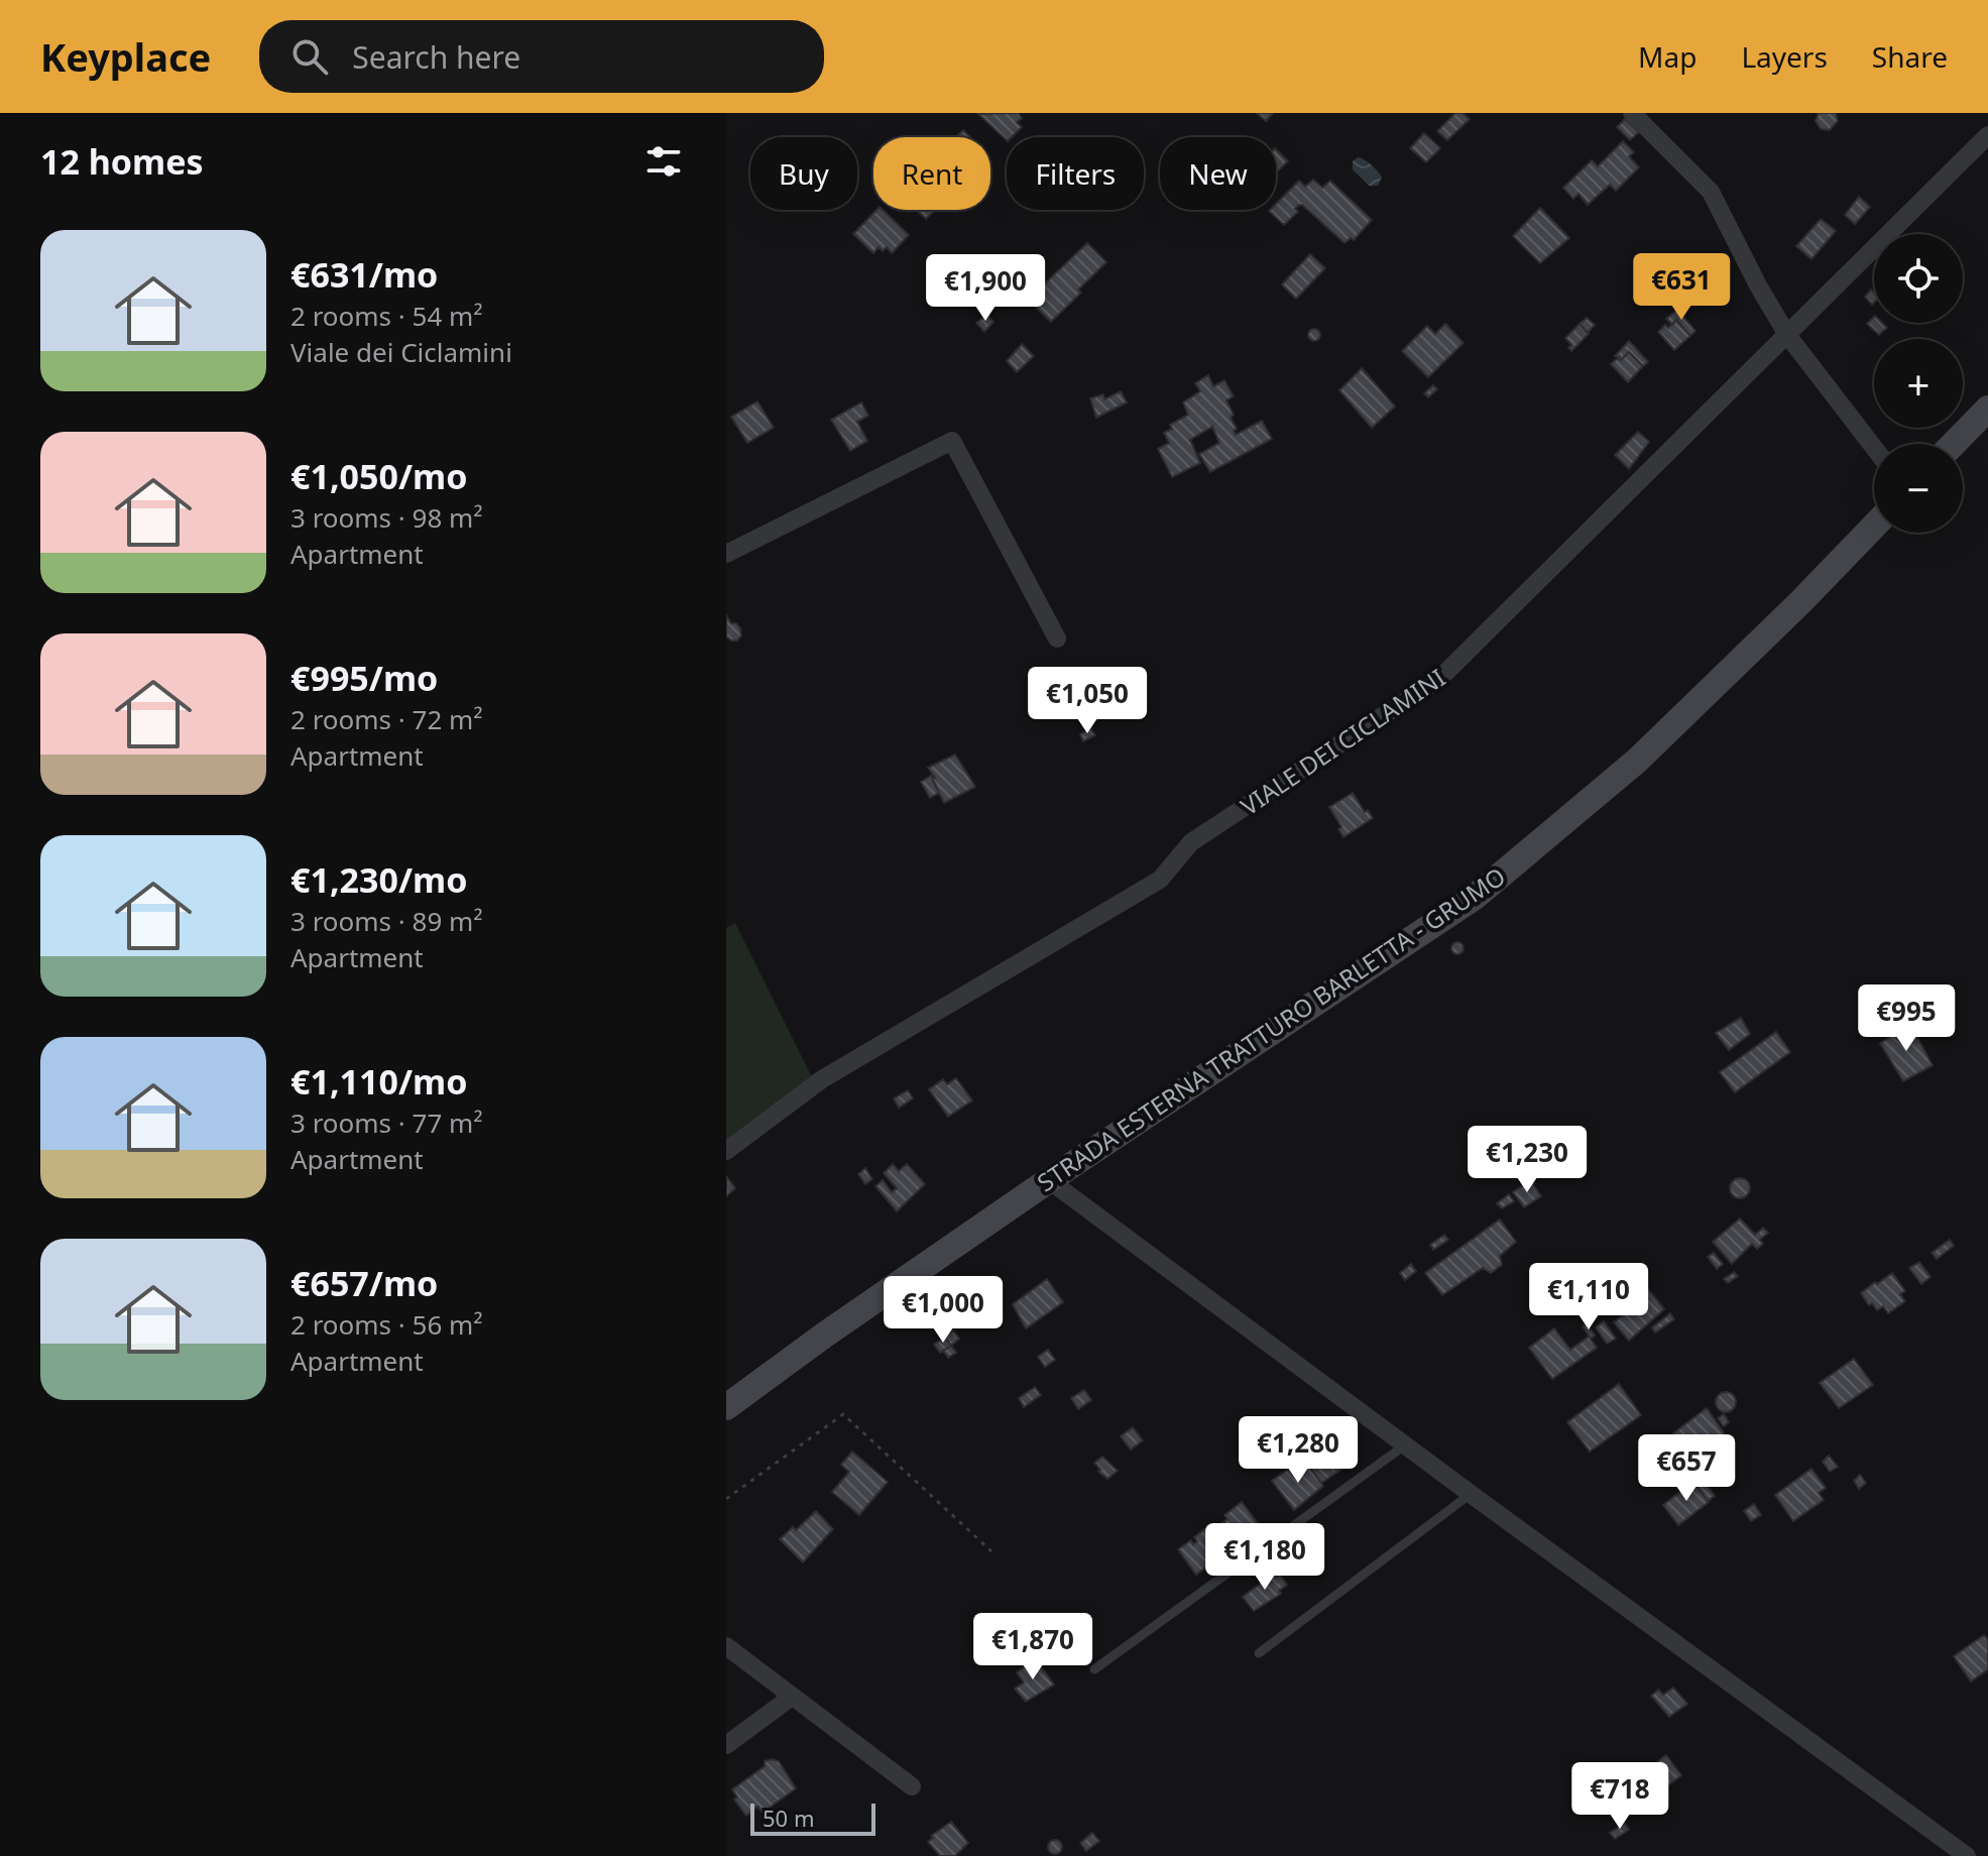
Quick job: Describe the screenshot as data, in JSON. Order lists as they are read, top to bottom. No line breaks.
{"streets":{"street":["VIALE DEI CICLAMINI","STRADA ESTERNA TRATTURO BARLETTA - GRUMO"]},"scale_bar":"50 m","page":{"header":"Keyplace","search":"Search here","nav":["Map","Layers","Share"],"heading":"12 homes","chip":["Buy","Rent","Filters","New"],"list":[{"name":"€631/mo","note":"2 rooms · 54 m² · Viale dei Ciclamini"},{"name":"€1,050/mo","note":"3 rooms · 98 m² · Apartment"},{"name":"€995/mo","note":"2 rooms · 72 m² · Apartment"},{"name":"€1,230/mo","note":"3 rooms · 89 m² · Apartment"},{"name":"€1,110/mo","note":"3 rooms · 77 m² · Apartment"},{"name":"€657/mo","note":"2 rooms · 56 m² · Apartment"}],"map_buttons":["+","−"],"price":["€631","€1,900","€1,050","€995","€1,230","€1,110","€1,000","€1,280","€657","€1,180","€1,870","€718"],"scale":"50 m"}}
